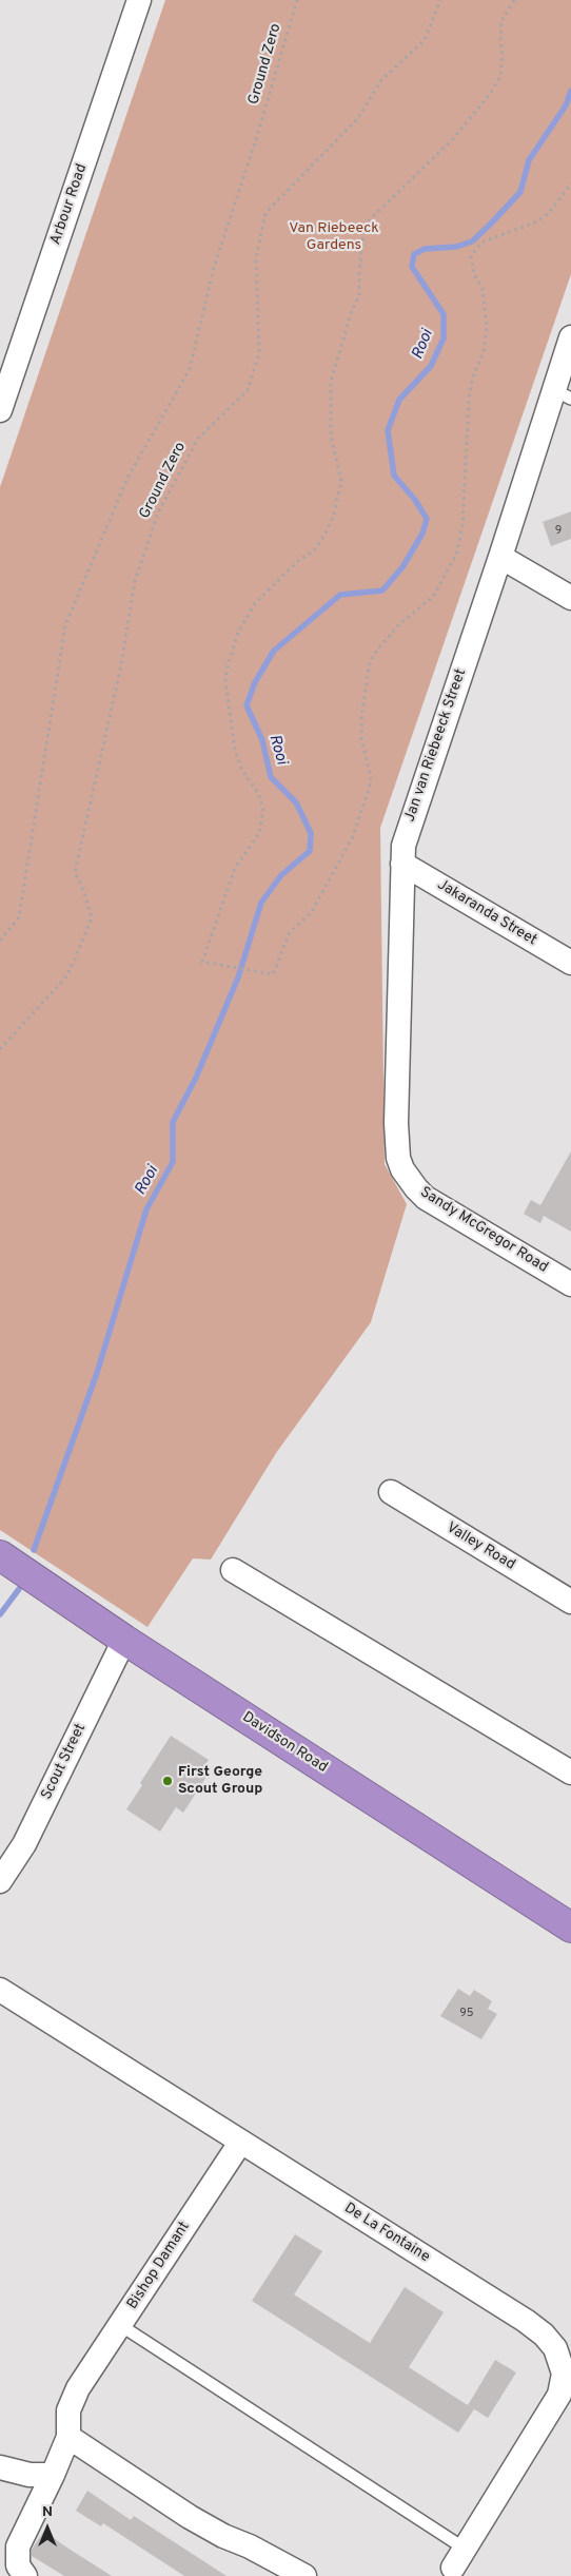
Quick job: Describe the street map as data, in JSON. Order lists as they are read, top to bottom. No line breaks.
{"streets":{"highway":["Davidson Road"],"street":["Arbour Road","Jan van Riebeeck Street","Jakaranda Street","Sandy McGregor Road","Valley Road","Scout Street","De La Fontaine","Bishop Damant"],"path":["Ground Zero"]},"crossings":[["Jan van Riebeeck Street","Jakaranda Street"],["Jan van Riebeeck Street","Sandy McGregor Road"],["Davidson Road","Scout Street"],["De La Fontaine","Bishop Damant"]],"water":["Rooi"],"parks":["Van Riebeeck Gardens"],"places":["First George Scout Group"],"house_numbers":["9","95"],"north":"top"}
